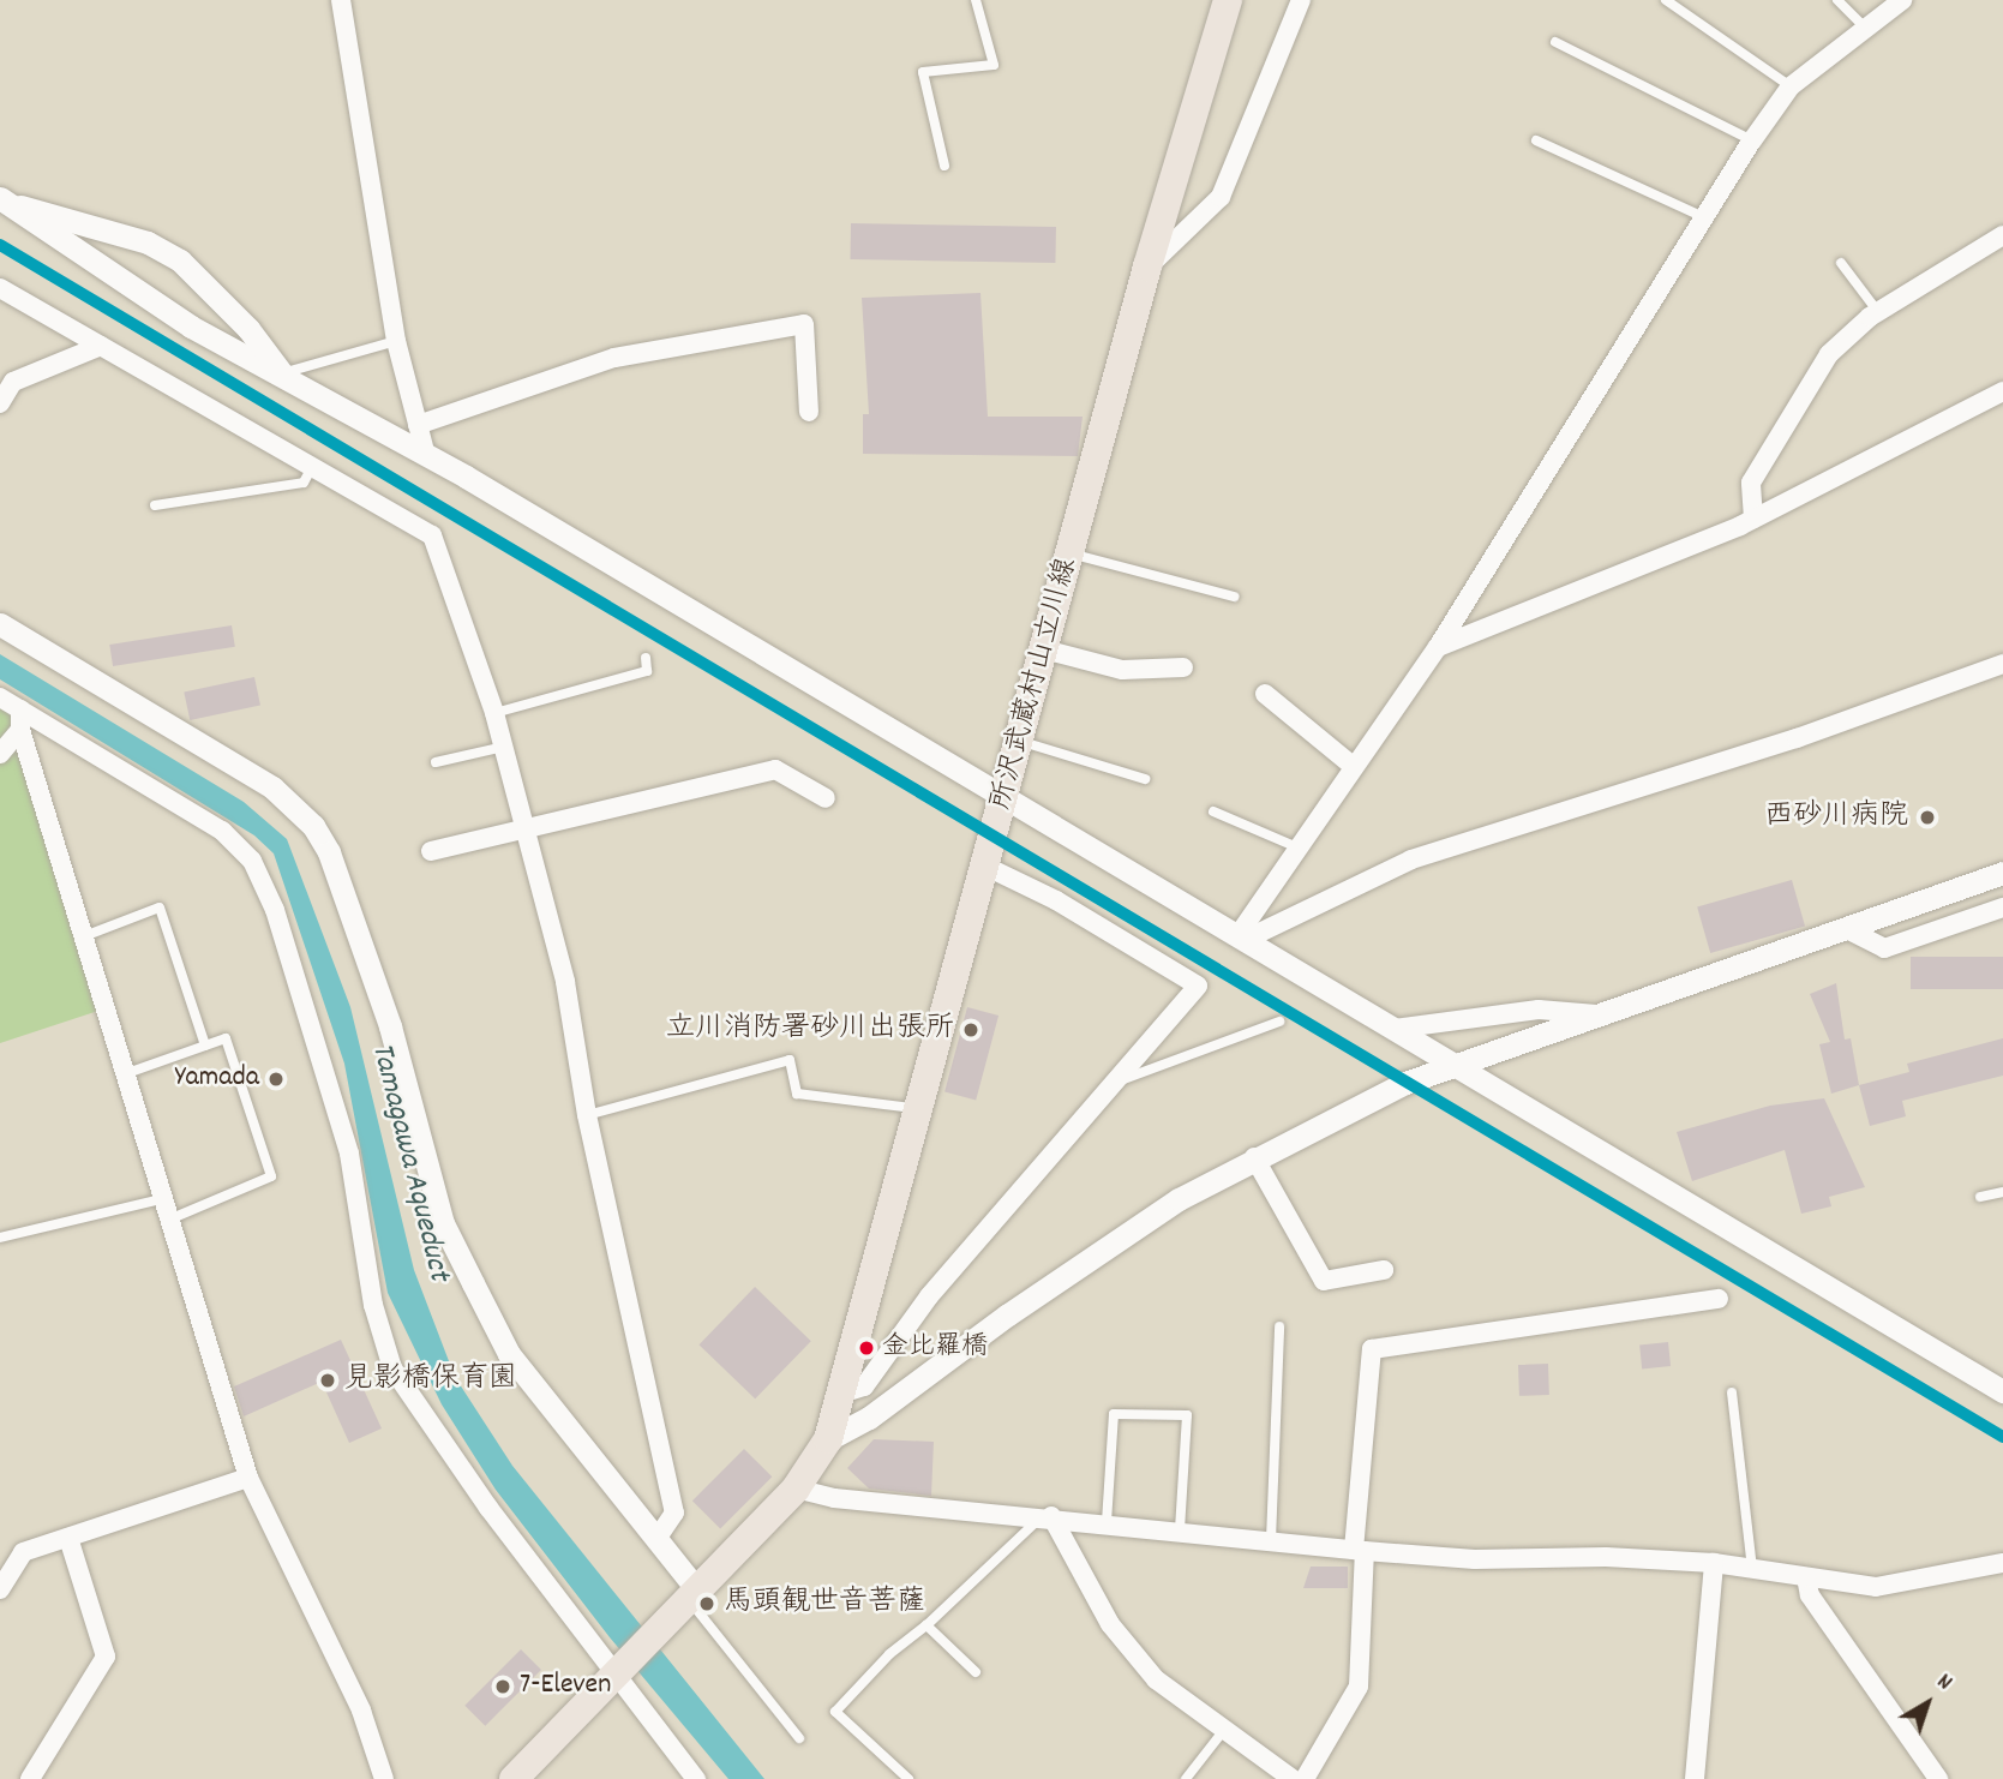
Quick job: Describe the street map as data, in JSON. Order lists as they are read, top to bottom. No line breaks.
{"streets":{"main road":["所沢武蔵村山立川線"]},"water":["Tamagawa Aqueduct"],"places":["西砂川病院","立川消防署砂川出張所","Yamada","金比羅橋","見影橋保育園","馬頭観世音菩薩","7-Eleven"],"north":"top right"}
